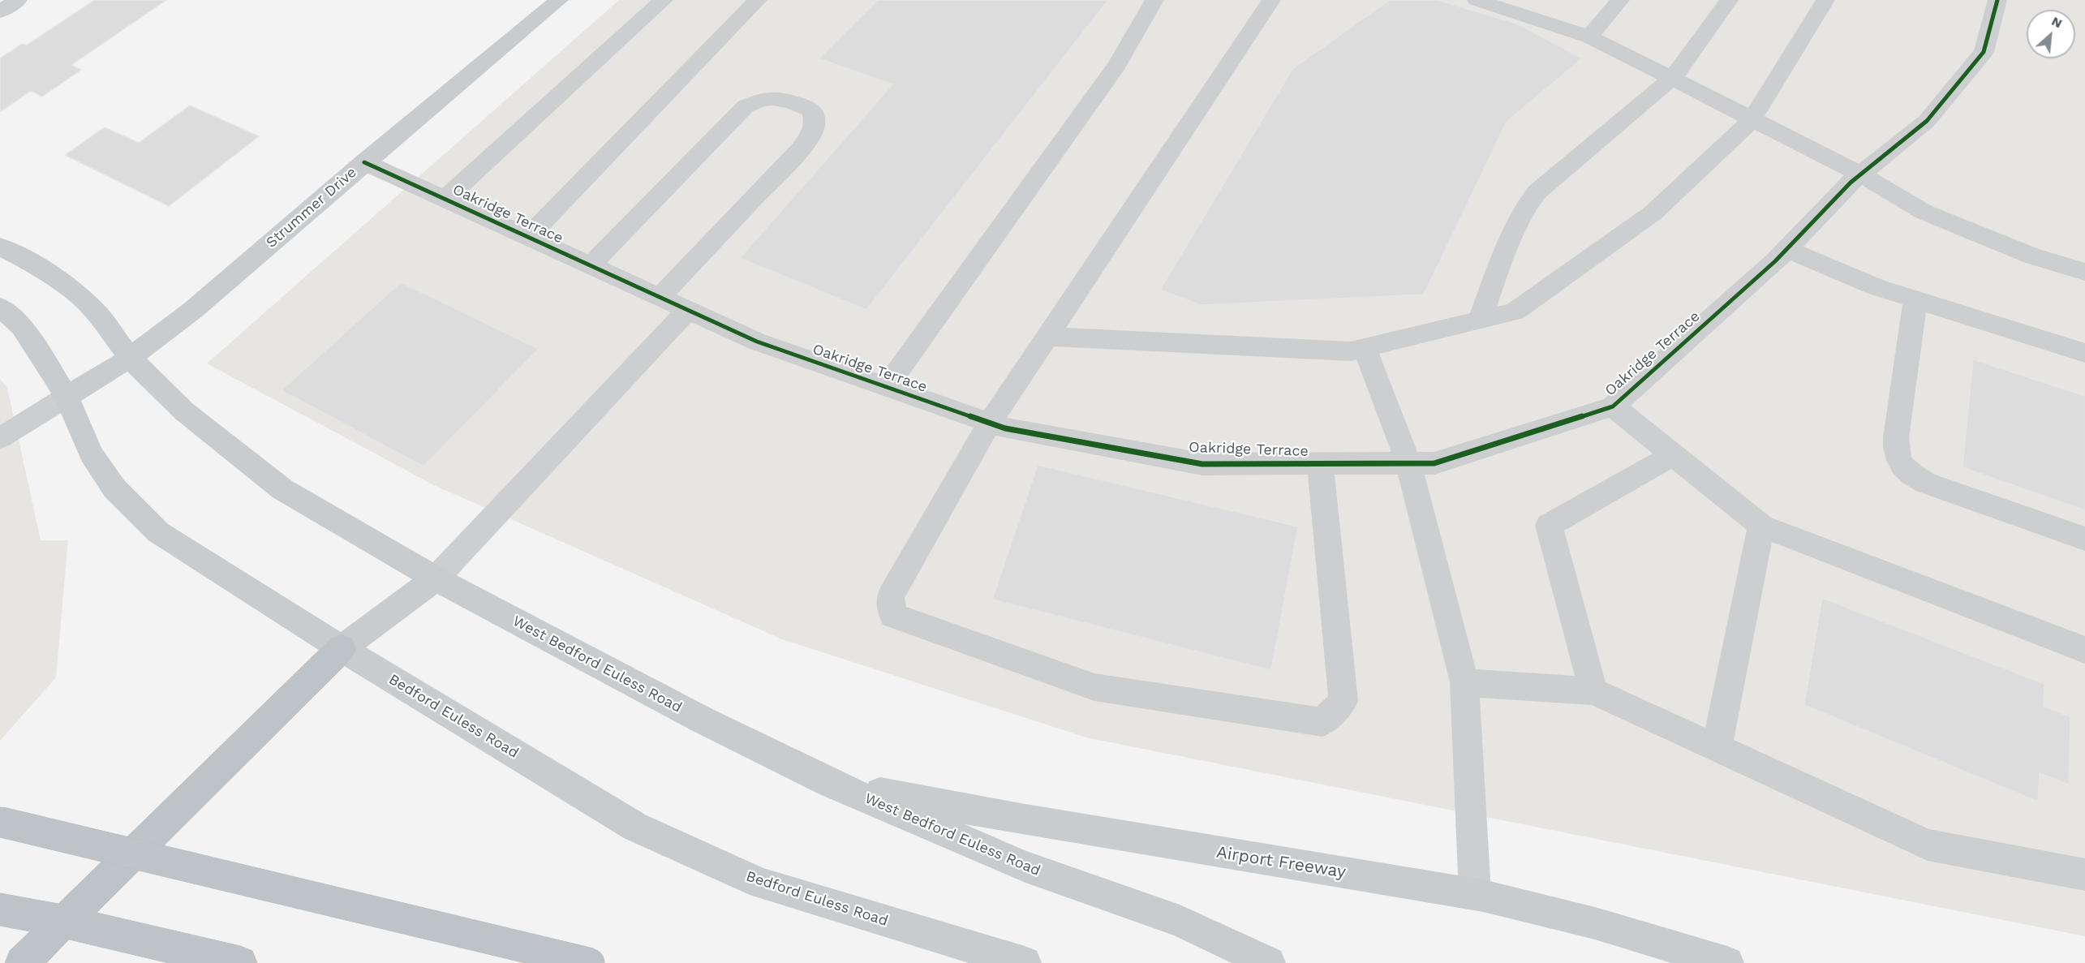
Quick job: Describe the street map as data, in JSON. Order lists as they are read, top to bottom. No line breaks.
{"streets":{"main road":["Strummer Drive","West Bedford Euless Road","Bedford Euless Road","Airport Freeway"],"street":["Oakridge Terrace"]},"crossings":[["Strummer Drive","Oakridge Terrace"],["Strummer Drive","West Bedford Euless Road"],["Strummer Drive","Bedford Euless Road"],["West Bedford Euless Road","Airport Freeway"]],"north":"top right"}
